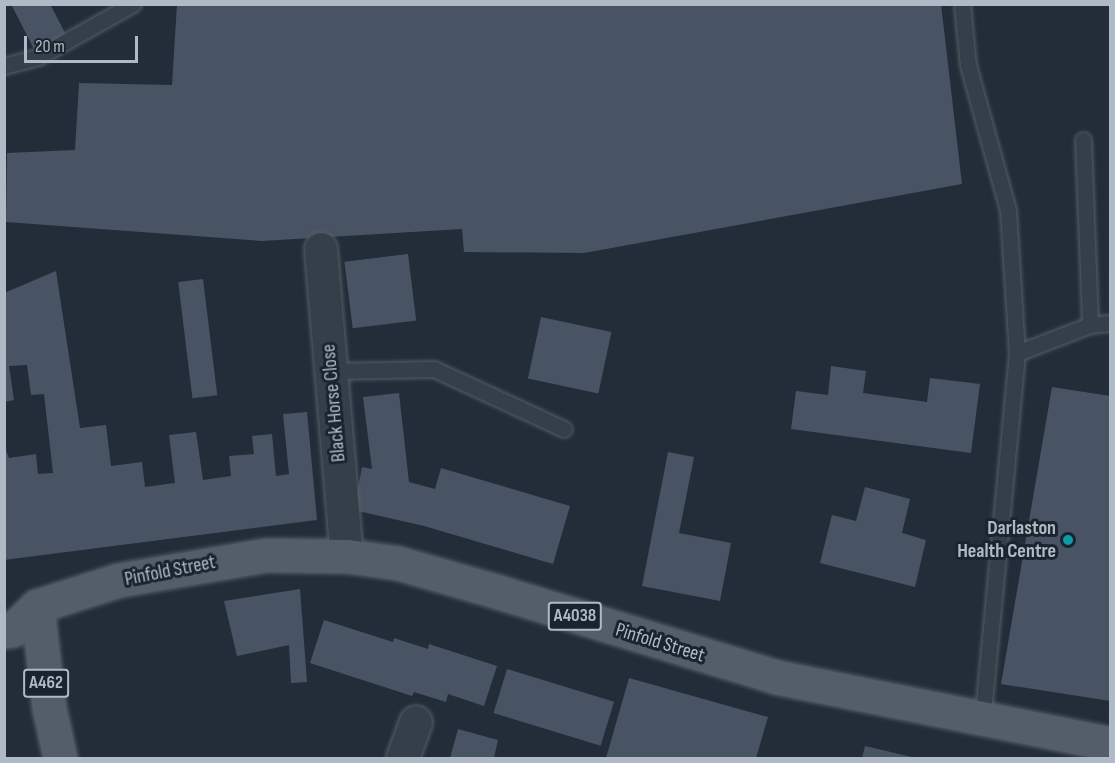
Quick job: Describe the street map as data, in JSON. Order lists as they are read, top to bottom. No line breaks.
{"streets":{"main road":["Pinfold Street","A4038","A462"],"street":["Black Horse Close"]},"crossings":[["Black Horse Close","Pinfold Street"],["Pinfold Street","A4038"],["Pinfold Street","A462"],["A4038","A462"]],"places":["Darlaston Health Centre"],"scale_bar":"20 m"}
